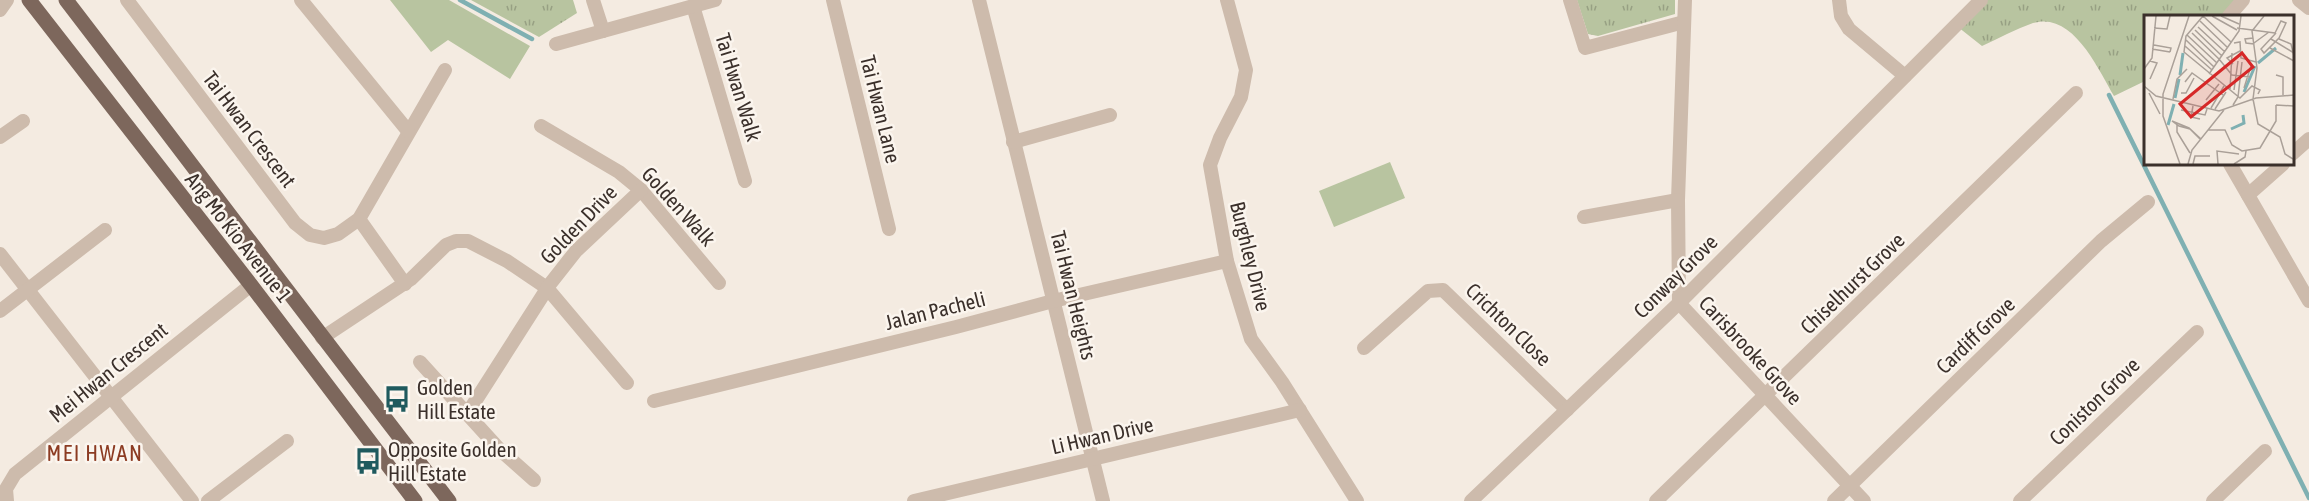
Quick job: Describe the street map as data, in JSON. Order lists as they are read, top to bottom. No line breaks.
{"streets":{"main road":["Ang Mo Kio Avenue 1"],"street":["Tai Hwan Walk","Tai Hwan Lane","Tai Hwan Crescent","Golden Walk","Golden Drive","Burghley Drive","Conway Grove","Chiselhurst Grove","Tai Hwan Heights","Jalan Pacheli","Crichton Close","Cardiff Grove","Carisbrooke Grove","Mei Hwan Crescent","Coniston Grove","Li Hwan Drive"]},"crossings":[["Golden Walk","Golden Drive"],["Ang Mo Kio Avenue 1","Mei Hwan Crescent"],["Burghley Drive","Jalan Pacheli"],["Burghley Drive","Li Hwan Drive"],["Conway Grove","Crichton Close"],["Conway Grove","Carisbrooke Grove"],["Chiselhurst Grove","Carisbrooke Grove"],["Tai Hwan Heights","Jalan Pacheli"],["Tai Hwan Heights","Li Hwan Drive"],["Cardiff Grove","Carisbrooke Grove"]],"districts":["MEI HWAN"],"places":{"bus stop":["Golden Hill Estate","Opposite Golden Hill Estate"]}}
